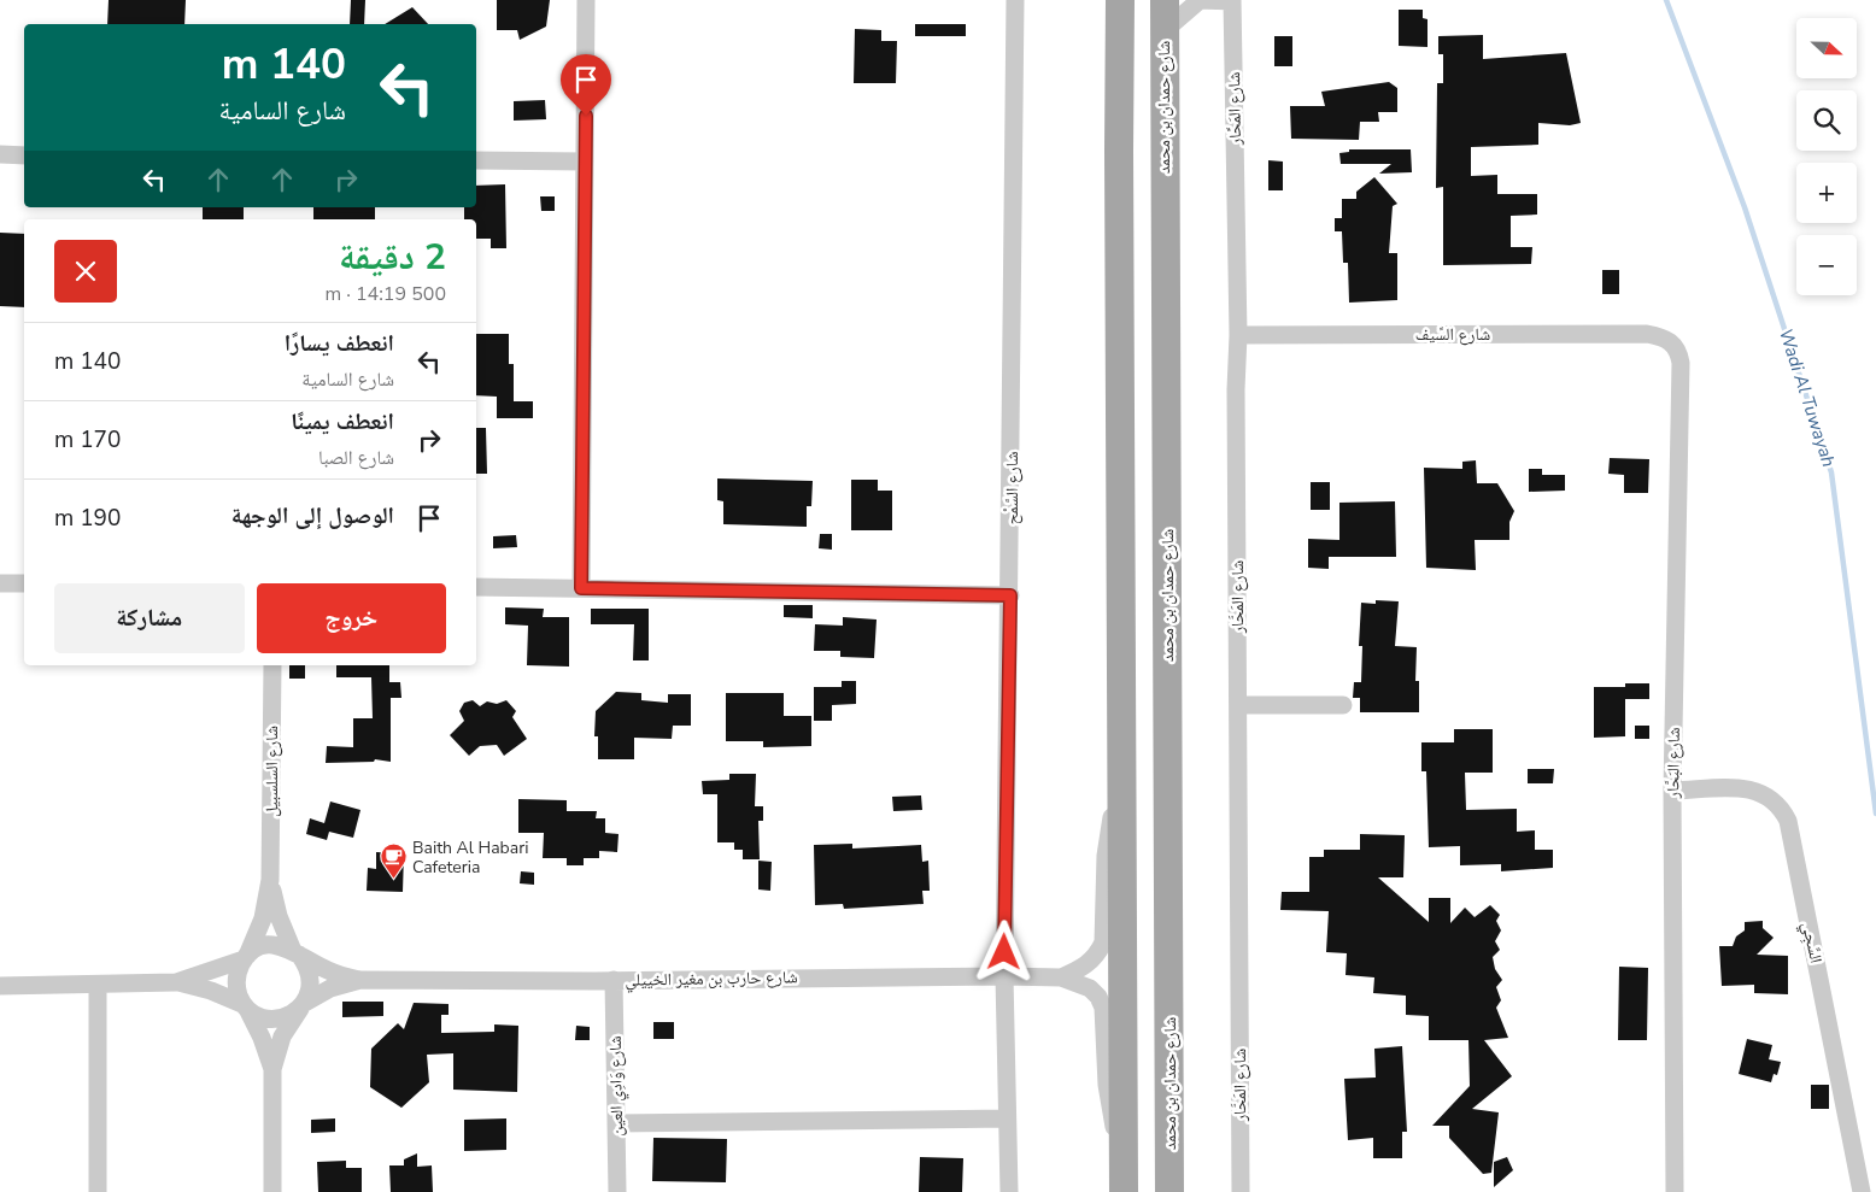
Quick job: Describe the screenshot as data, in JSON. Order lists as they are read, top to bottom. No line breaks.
{"streets":{"main road":["شارع حمدان بن محمد"],"street":["شارع المَحَّار","شارع السِّيف","شارع السَّمْح","شارع البَحَّار","شارع السلسبيل","السَّجِي","شارع حارب بن مغير الخييلي","شارع وَادِي العين"]},"crossings":[["شارع حمدان بن محمد","شارع المَحَّار"],["شارع المَحَّار","شارع السِّيف"],["شارع السِّيف","شارع البَحَّار"],["شارع السَّمْح","شارع حارب بن مغير الخييلي"],["شارع البَحَّار","السَّجِي"],["شارع السلسبيل","شارع حارب بن مغير الخييلي"],["شارع حارب بن مغير الخييلي","شارع وَادِي العين"]],"water":["Wadi Al Tuwayah"],"places":{"cafe":["Baith Al Habari Cafeteria"]},"north":"right","page":{"map_buttons":["+","−"],"turn":["140 m","شارع السامية"],"heading":["2 دقيقة","500 m · 14:19"],"list":[{"name":"انعطف يسارًا","note":"شارع السامية","value":"140 m"},{"name":"انعطف يمينًا","note":"شارع الصبا","value":"170 m"},{"name":"الوصول إلى الوجهة","value":"190 m"}],"buttons":["خروج","مشاركة"]}}
